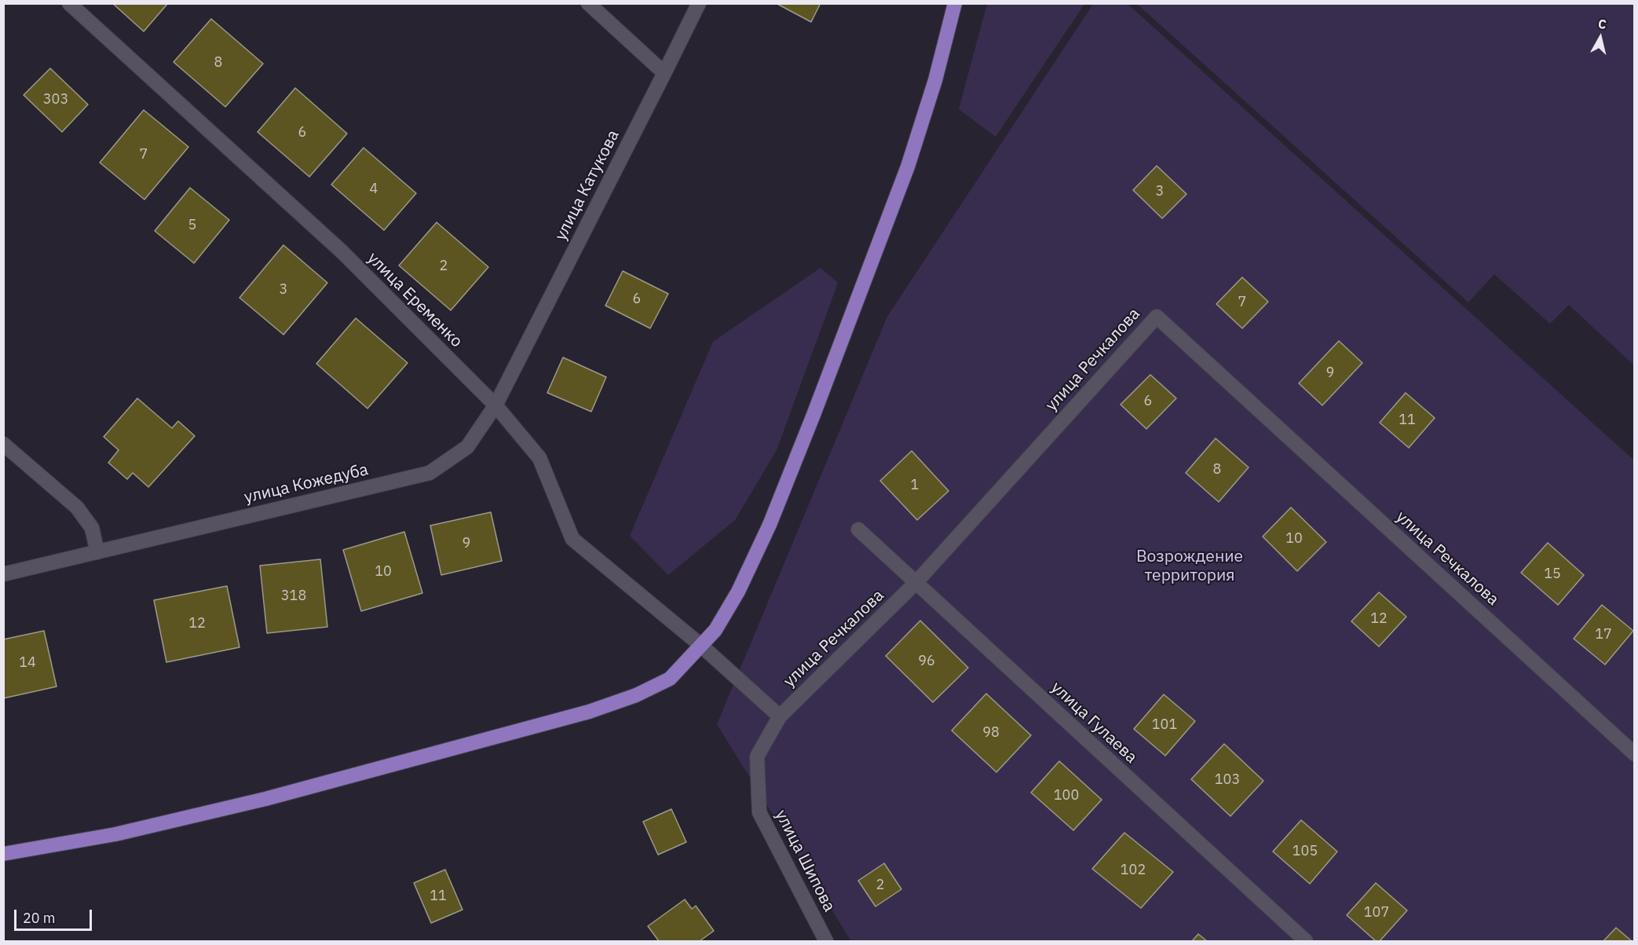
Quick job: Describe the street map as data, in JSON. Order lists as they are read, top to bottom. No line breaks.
{"streets":{"street":["улица Катукова","улица Еременко","улица Речкалова","улица Кожедуба","улица Гулаева","улица Шипова"]},"crossings":[["улица Катукова","улица Еременко"],["улица Катукова","улица Кожедуба"],["улица Еременко","улица Кожедуба"],["улица Речкалова","улица Гулаева"],["улица Речкалова","улица Шипова"]],"parks":["Возрождение территория"],"house_numbers":["8","303","6","7","4","3","5","2","3","6","7","9","6","11","8","1","10","9","10","15","318","12","12","17","96","14","101","98","103","100","105","102","2","11","107"],"scale_bar":"20 m","north":"top"}
